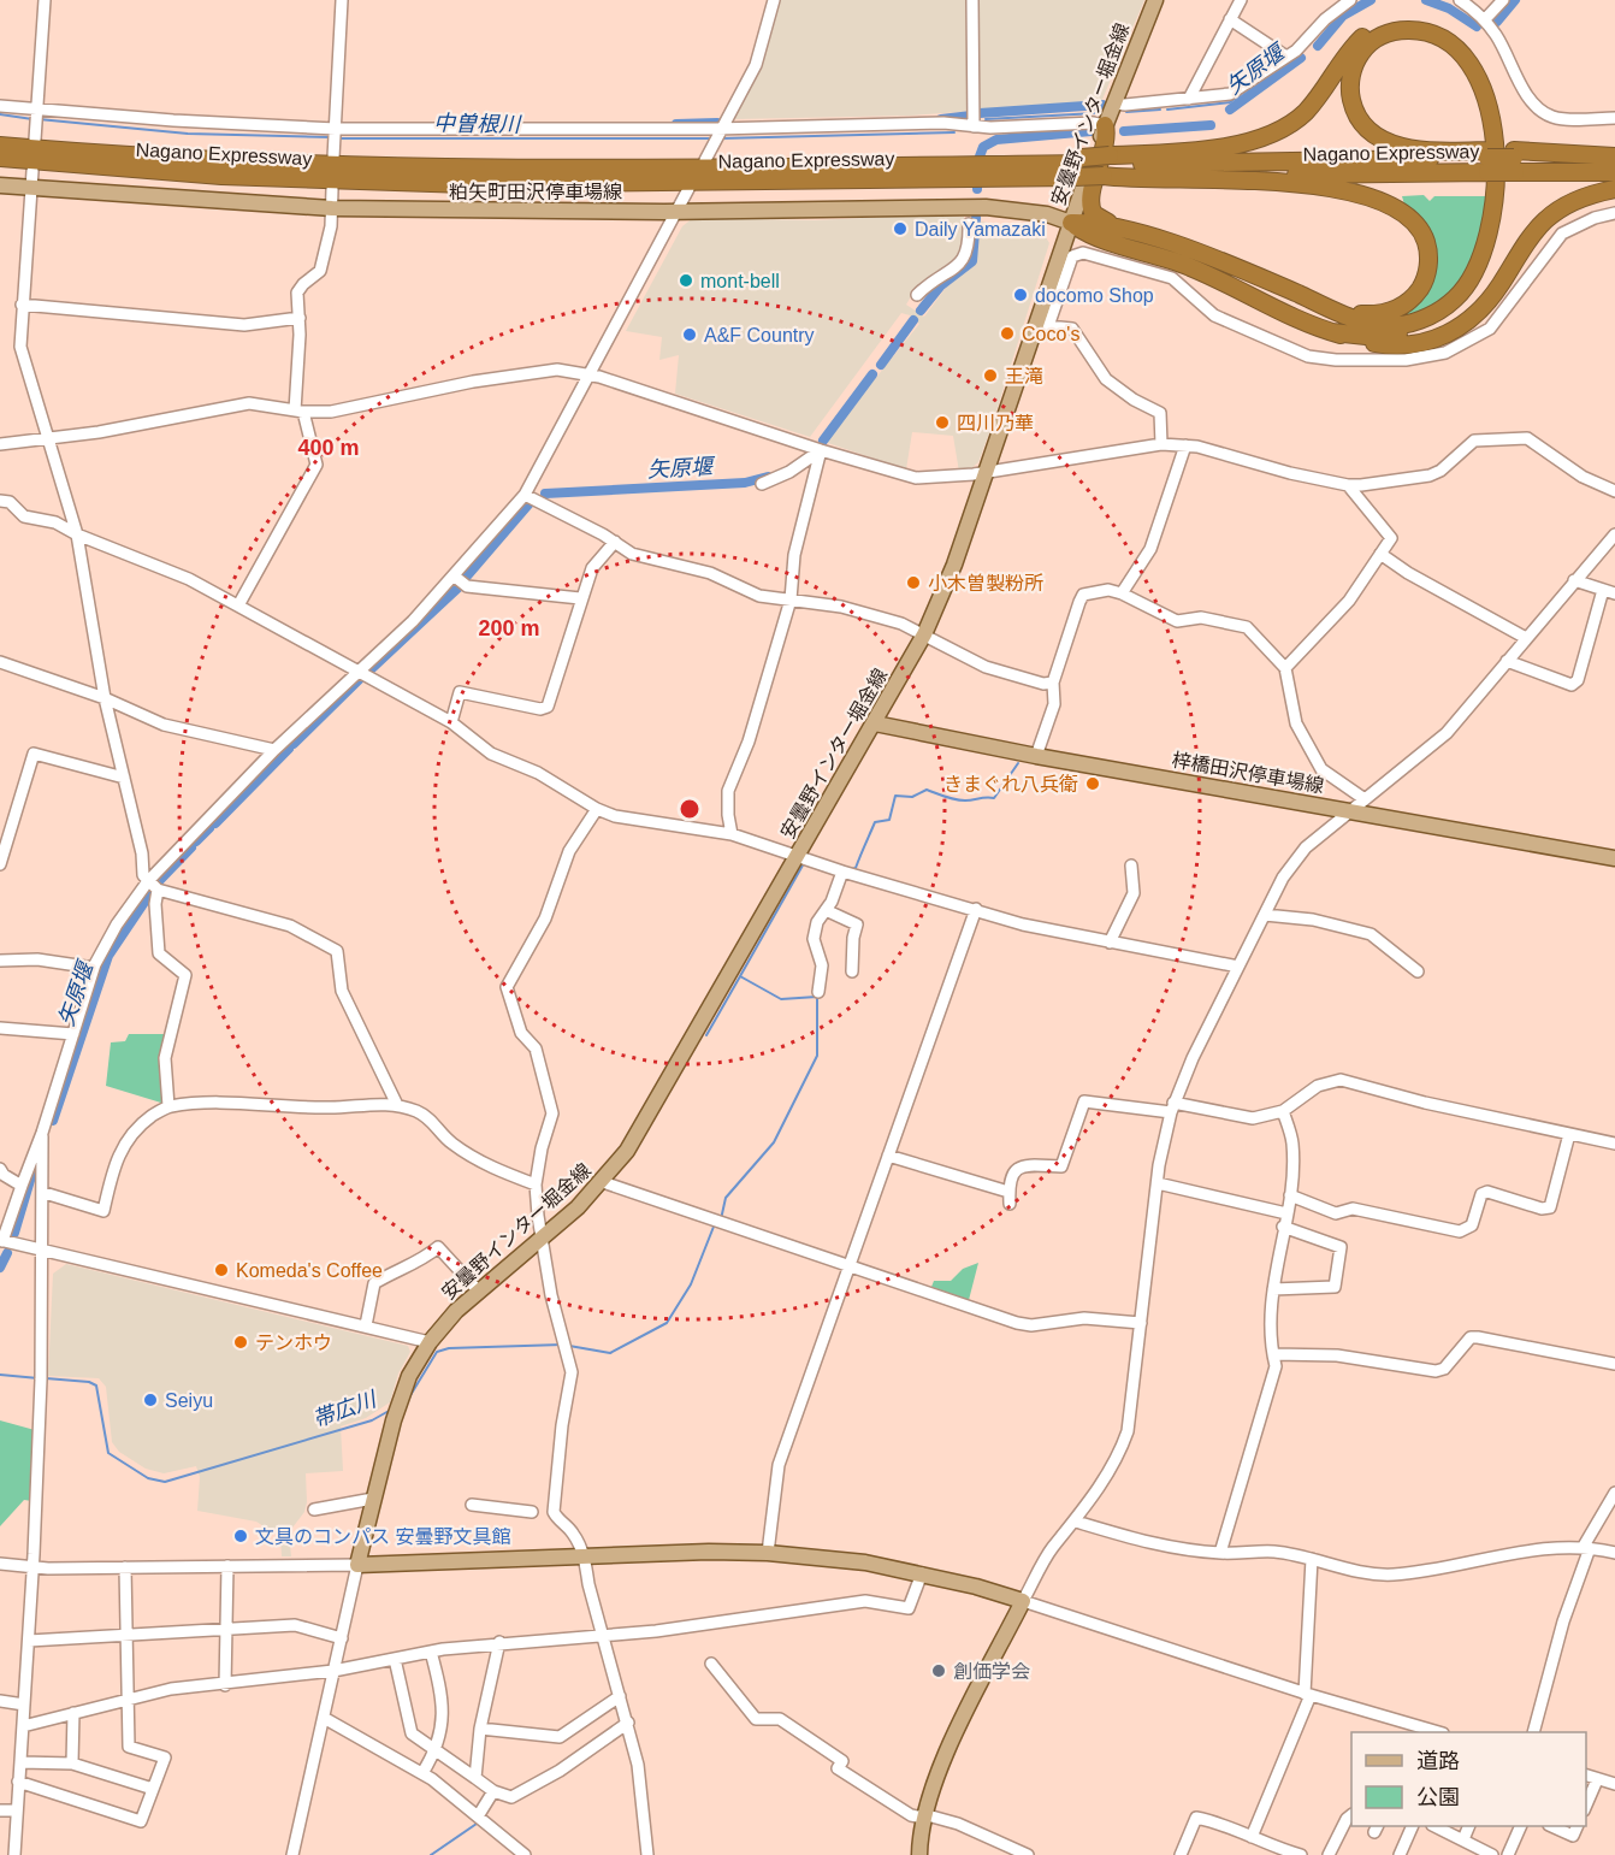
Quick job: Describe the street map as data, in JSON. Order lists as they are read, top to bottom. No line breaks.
{"streets":{"highway":["Nagano Expressway"],"main road":["安曇野インター堀金線","粕矢町田沢停車場線","梓橋田沢停車場線"]},"crossings":[["安曇野インター堀金線","粕矢町田沢停車場線"],["安曇野インター堀金線","梓橋田沢停車場線"]],"water":["矢原堰","中曽根川","帯広川"],"places":["Daily Yamazaki","mont-bell","docomo Shop","Coco's","A&F Country","王滝","四川乃華","小木曽製粉所","きまぐれ八兵衛","Komeda's Coffee","テンホウ","Seiyu","文具のコンパス 安曇野文具館","創価学会"],"legend":["道路","公園"],"rings":["400 m","200 m"]}
